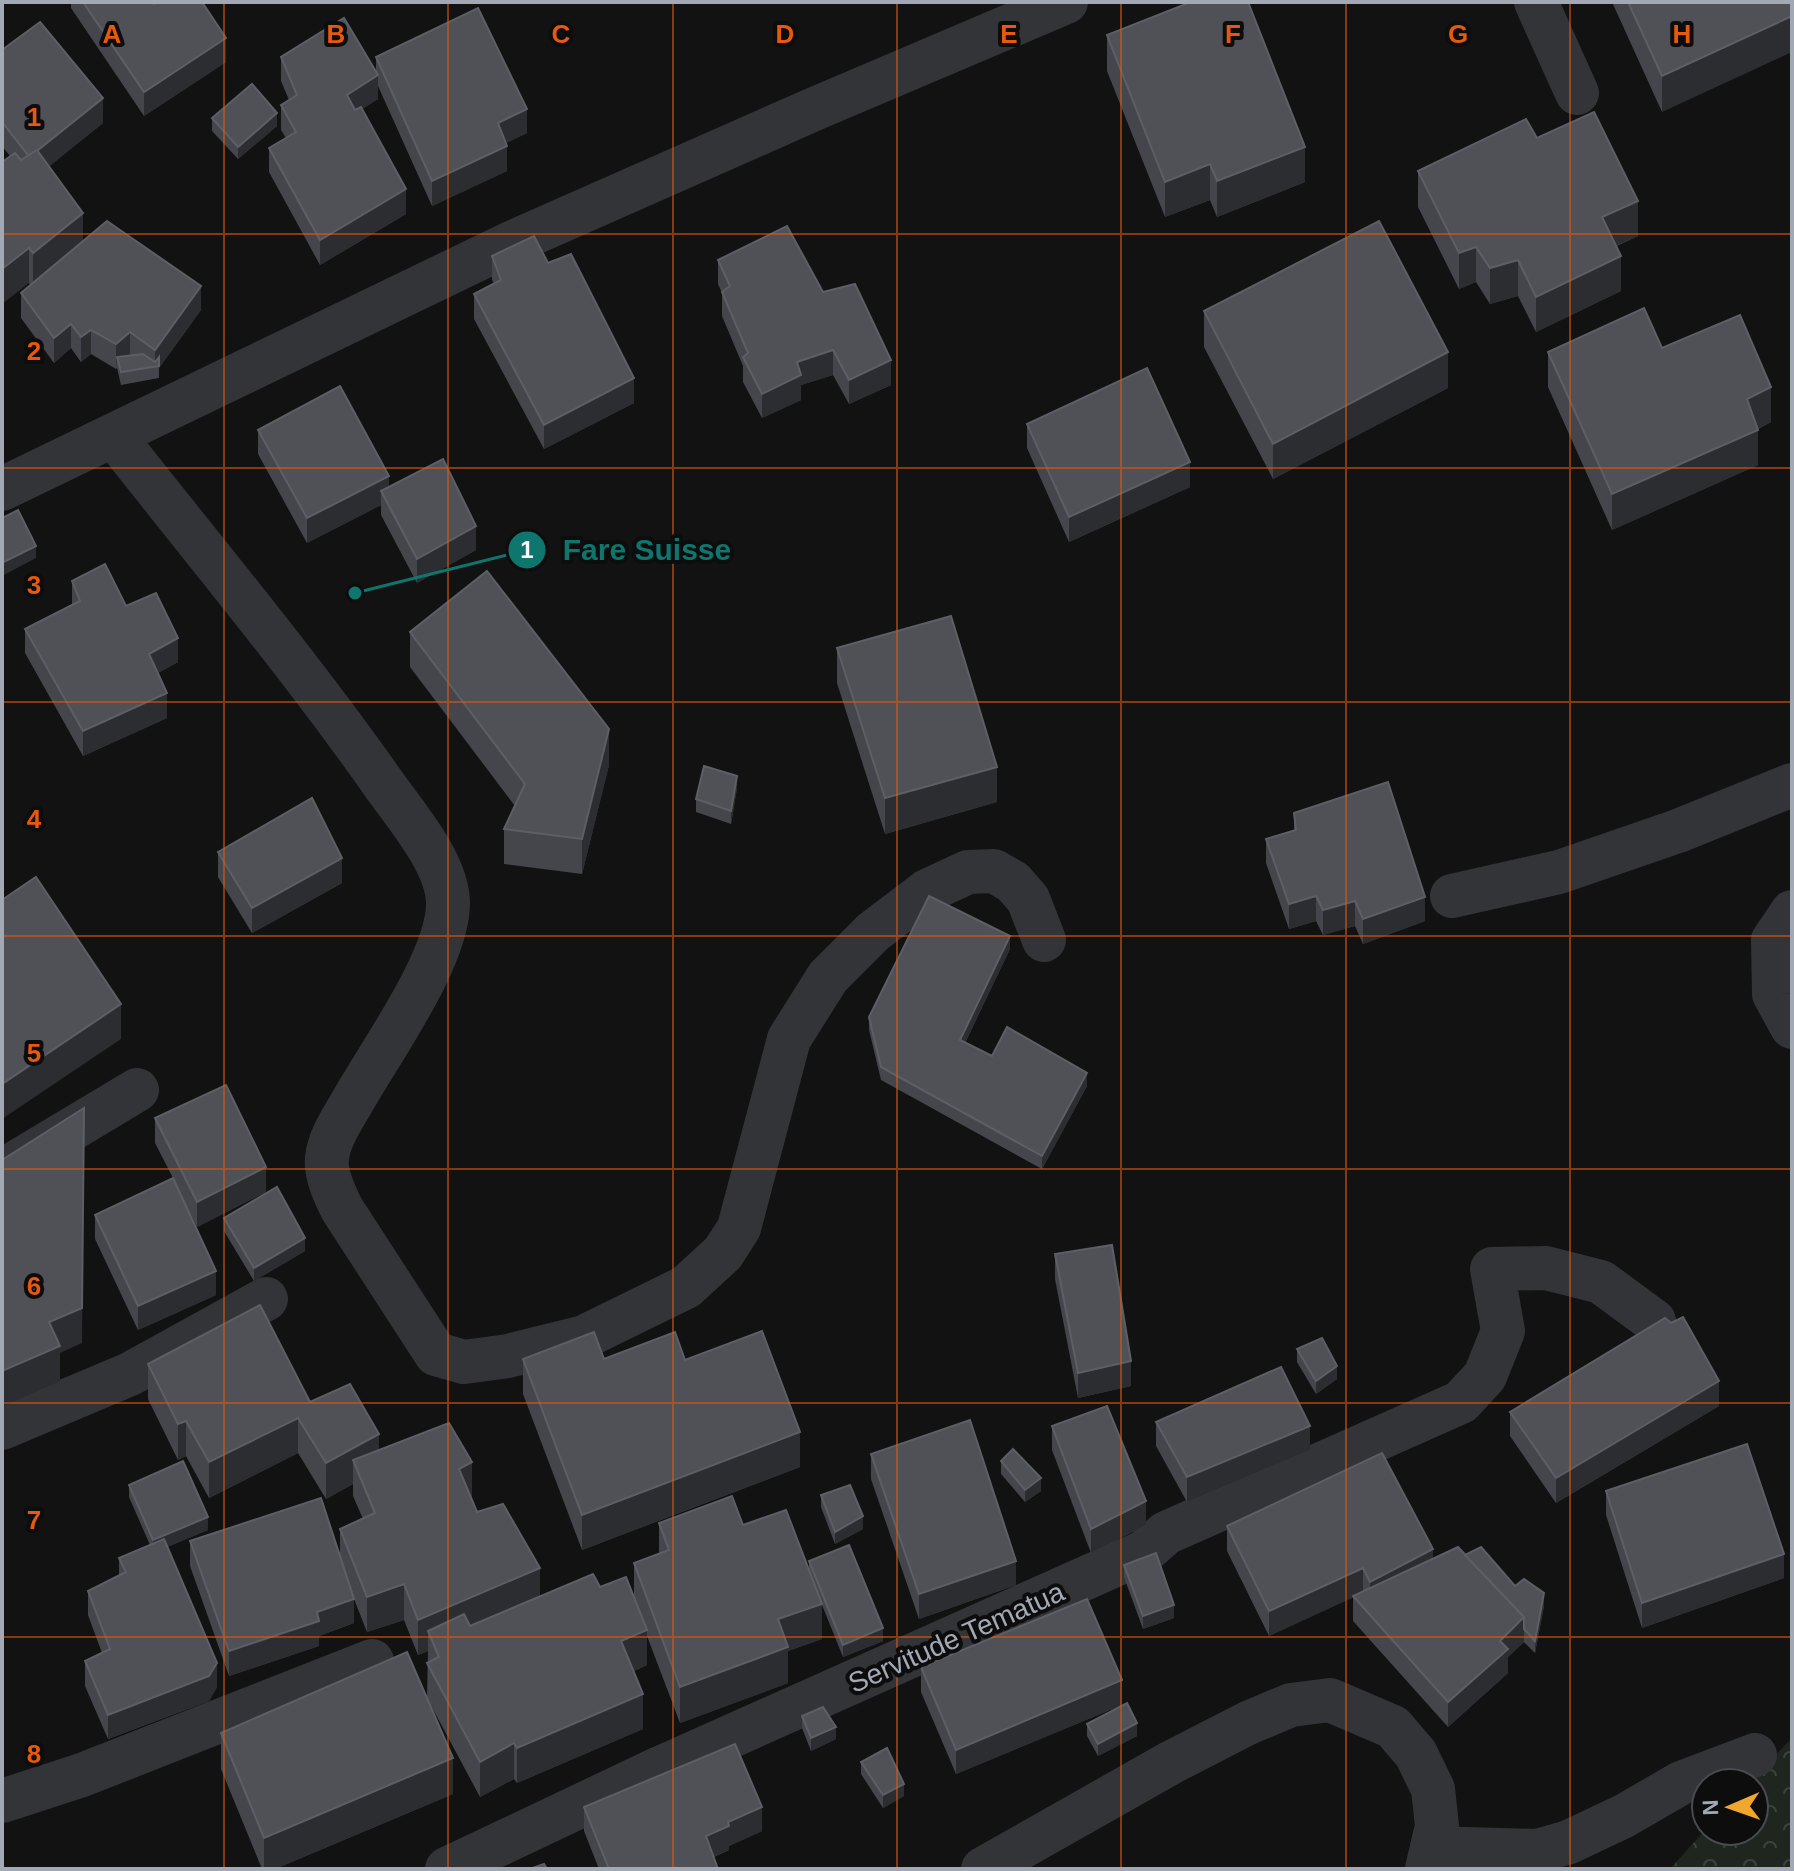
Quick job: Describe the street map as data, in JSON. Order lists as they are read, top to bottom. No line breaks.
{"streets":{"street":["Servitude Tematua"]},"places":["Fare Suisse"],"north":"left","grid":{"columns":["A","B","C","D","E","F","G","H"],"rows":["1","2","3","4","5","6","7","8"]}}
